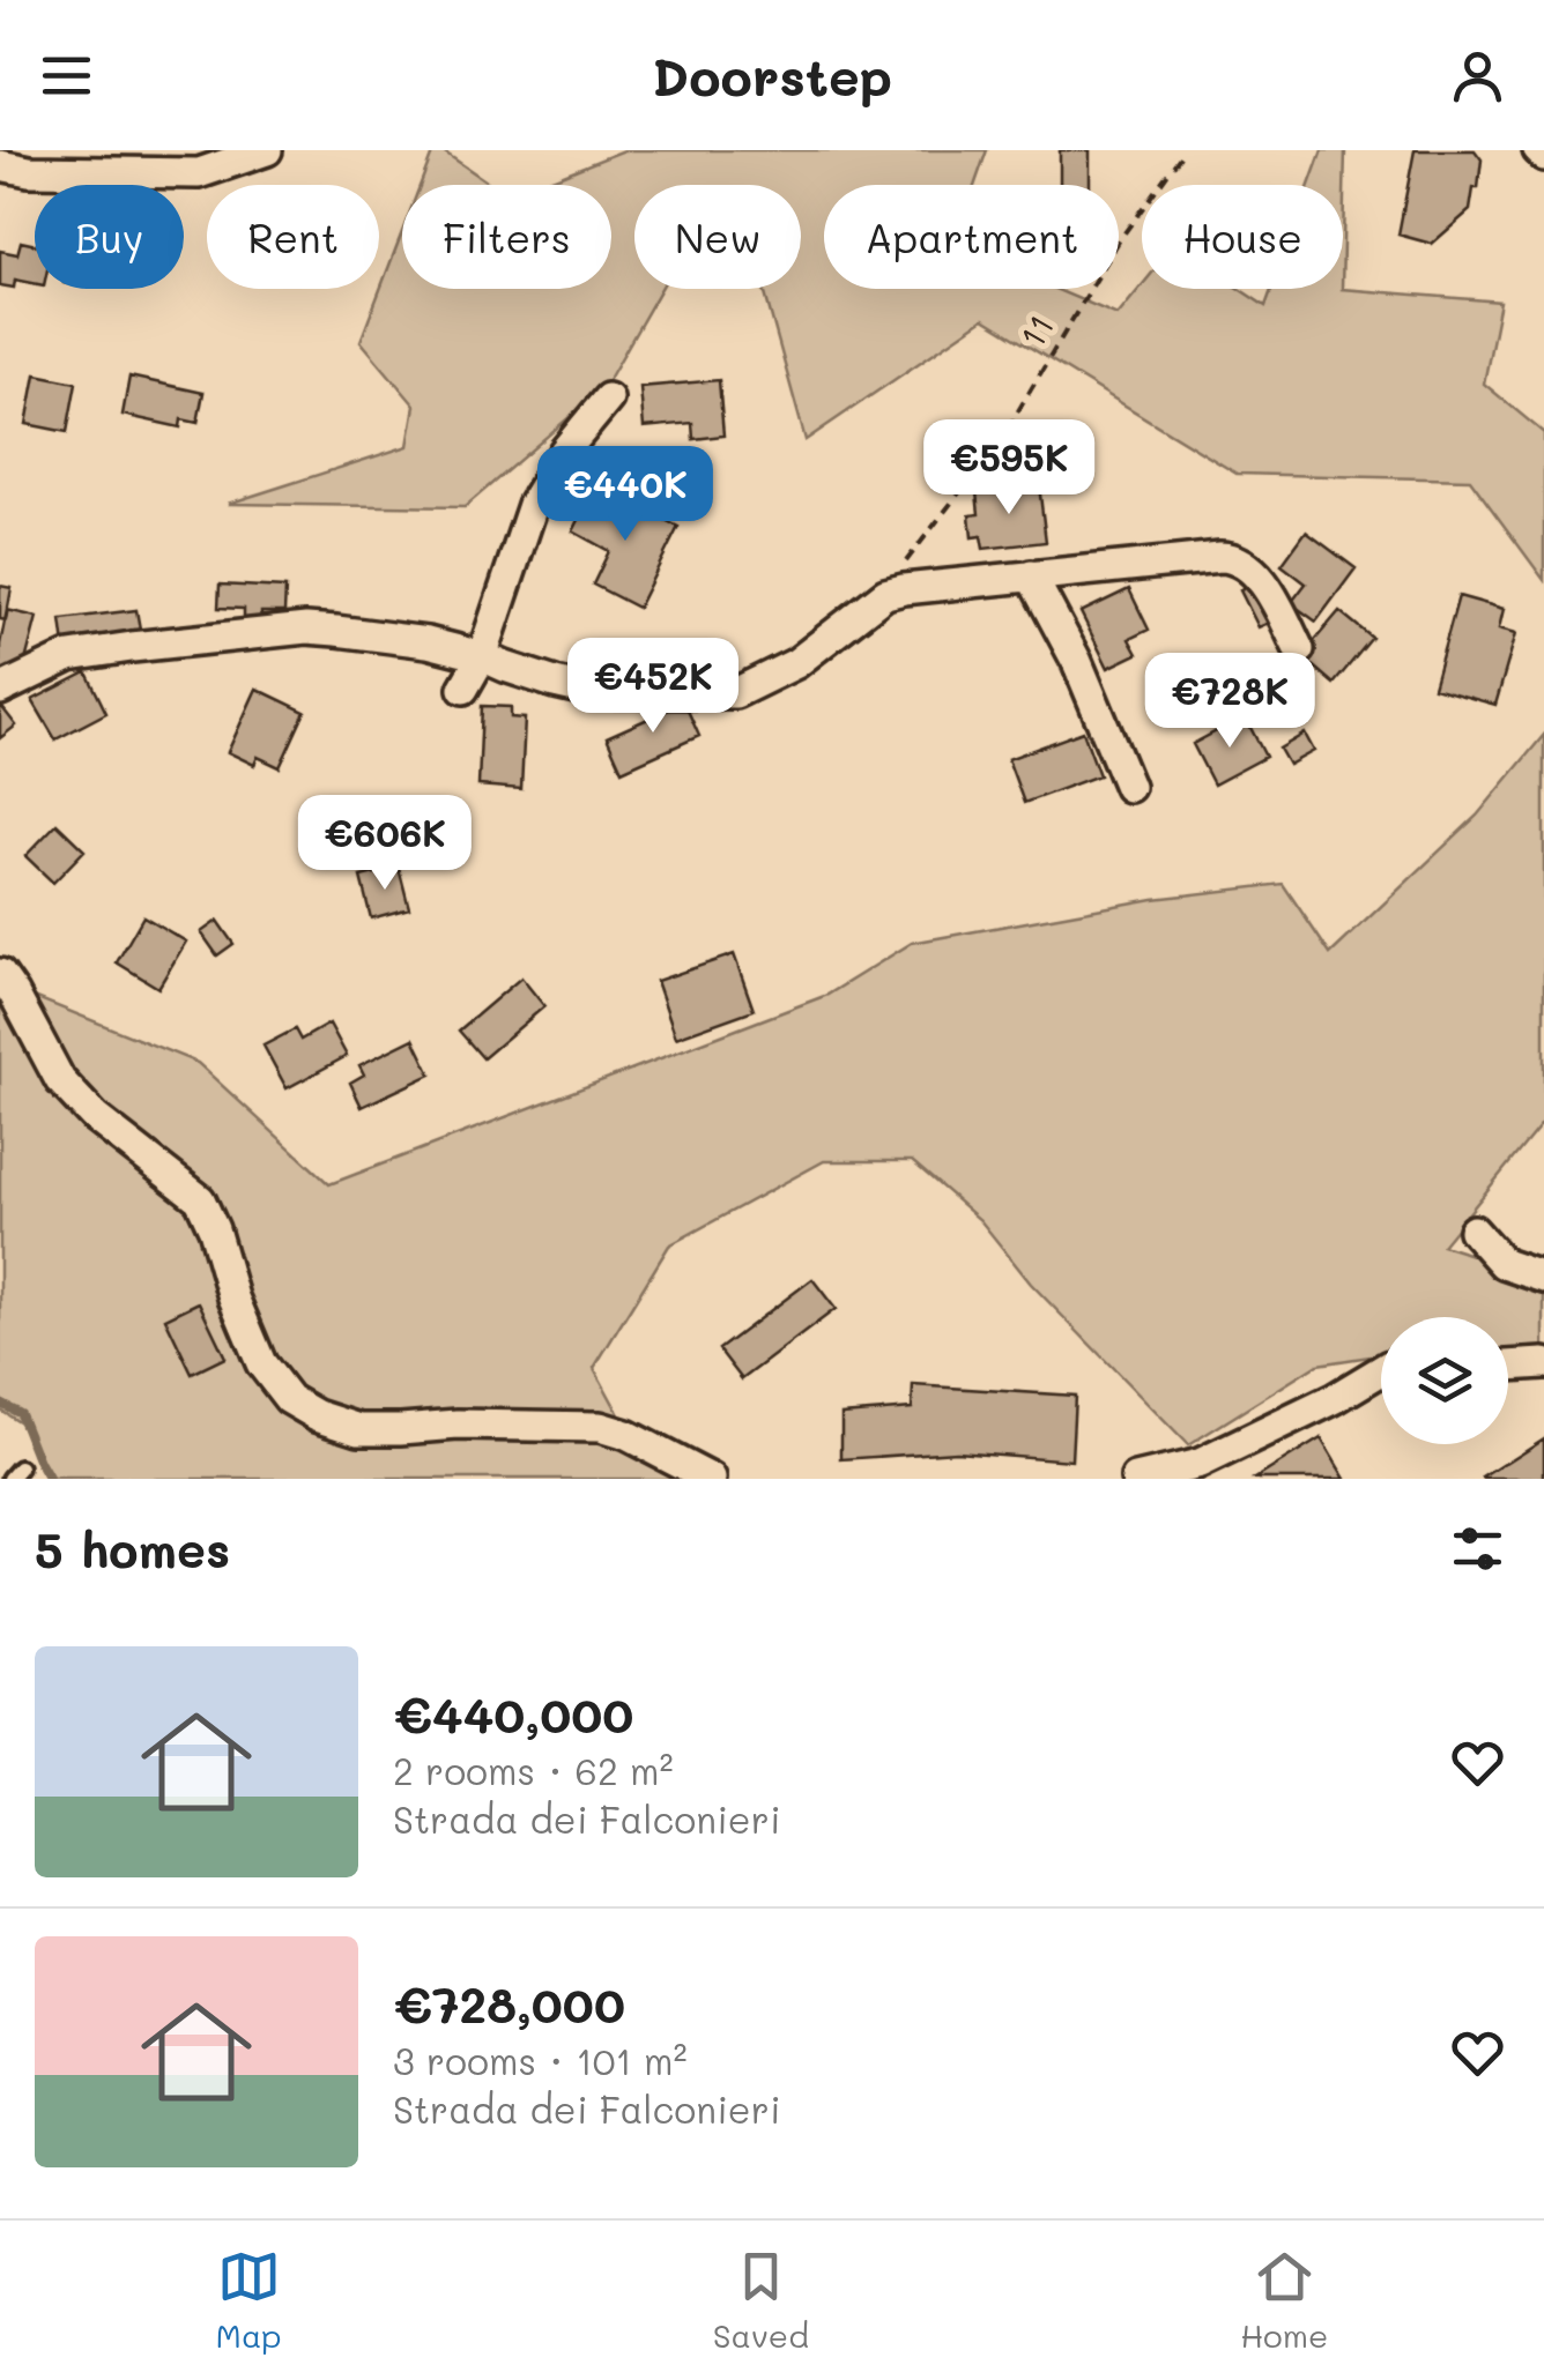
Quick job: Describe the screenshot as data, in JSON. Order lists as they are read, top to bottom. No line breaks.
{"streets":{"path":["11"]},"page":{"header":"Doorstep","chip":["Buy","Rent","Filters","New","Apartment","House"],"price":["€595K","€440K","€452K","€728K","€606K"],"heading":"5 homes","list":[{"name":"€440,000","note":"2 rooms · 62 m² · Strada dei Falconieri"},{"name":"€728,000","note":"3 rooms · 101 m² · Strada dei Falconieri"}],"tabs":["Map","Saved","Home"]}}
